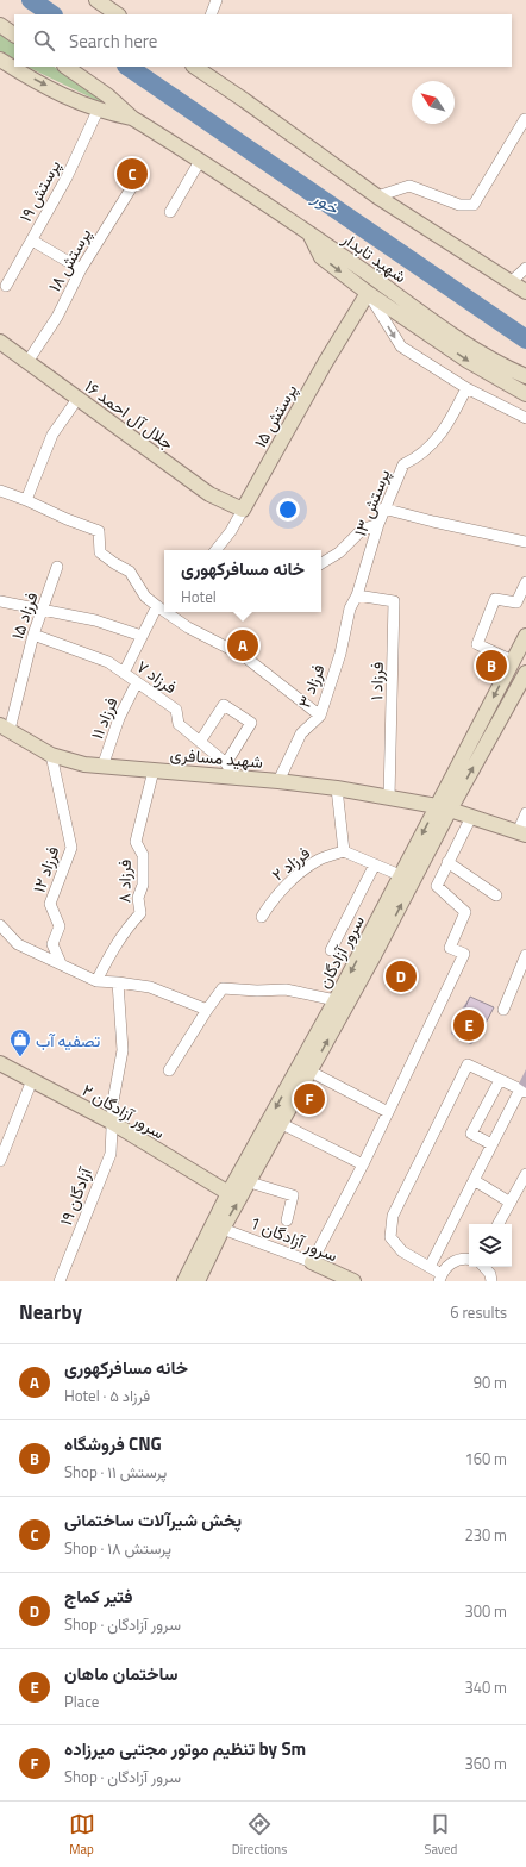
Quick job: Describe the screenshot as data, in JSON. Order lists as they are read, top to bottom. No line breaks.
{"streets":{"street":["پرستش ۱۹","شهید تابدار","پرستش ۱۸","جلال آل احمد ۱۶","پرستش ۱۵","پرستش ۱۳","فرزاد ۱۵","فرزاد ۷","فرزاد ۱","فرزاد ۳","فرزاد ۱۱","شهید مسافری","فرزاد ۲","فرزاد ۱۲","فرزاد ۸","سرور آزادگان","سرور آزادگان ۲","آزادگان ۱۹","سرور آزادگان 1"]},"crossings":[["پرستش ۱۹","شهید تابدار"],["پرستش ۱۸","جلال آل احمد ۱۶"],["جلال آل احمد ۱۶","پرستش ۱۵"],["پرستش ۱۳","فرزاد ۱"],["پرستش ۱۳","فرزاد ۳"],["فرزاد ۱۵","فرزاد ۷"],["فرزاد ۱۵","شهید مسافری"],["فرزاد ۷","فرزاد ۱۱"],["فرزاد ۷","شهید مسافری"],["فرزاد ۱","فرزاد ۳"],["فرزاد ۱","شهید مسافری"],["فرزاد ۳","شهید مسافری"],["فرزاد ۱۱","شهید مسافری"],["شهید مسافری","فرزاد ۱۲"],["شهید مسافری","فرزاد ۸"],["شهید مسافری","سرور آزادگان"],["سرور آزادگان","سرور آزادگان ۲"],["سرور آزادگان","سرور آزادگان 1"],["سرور آزادگان ۲","آزادگان ۱۹"]],"water":["خور"],"places":{"shop":["تصفیه آب"]},"north":"top left","page":{"search":"Search here","pins":["C","A","B","D","E","F"],"popup":["خانه مسافرکهوری","Hotel"],"heading":["Nearby","6 results"],"list":[{"mark":"A","name":"خانه مسافرکهوری","note":"Hotel · فرزاد ۵","value":"90 m"},{"mark":"B","name":"فروشگاه CNG","note":"Shop · پرستش ۱۱","value":"160 m"},{"mark":"C","name":"پخش شیرآلات ساختمانی","note":"Shop · پرستش ۱۸","value":"230 m"},{"mark":"D","name":"فتیر کماج","note":"Shop · سرور آزادگان","value":"300 m"},{"mark":"E","name":"ساختمان ماهان","note":"Place","value":"340 m"},{"mark":"F","name":"تنظیم موتور مجتبی میرزاده by Sm","note":"Shop · سرور آزادگان","value":"360 m"}],"nav":["Map","Directions","Saved"]}}
